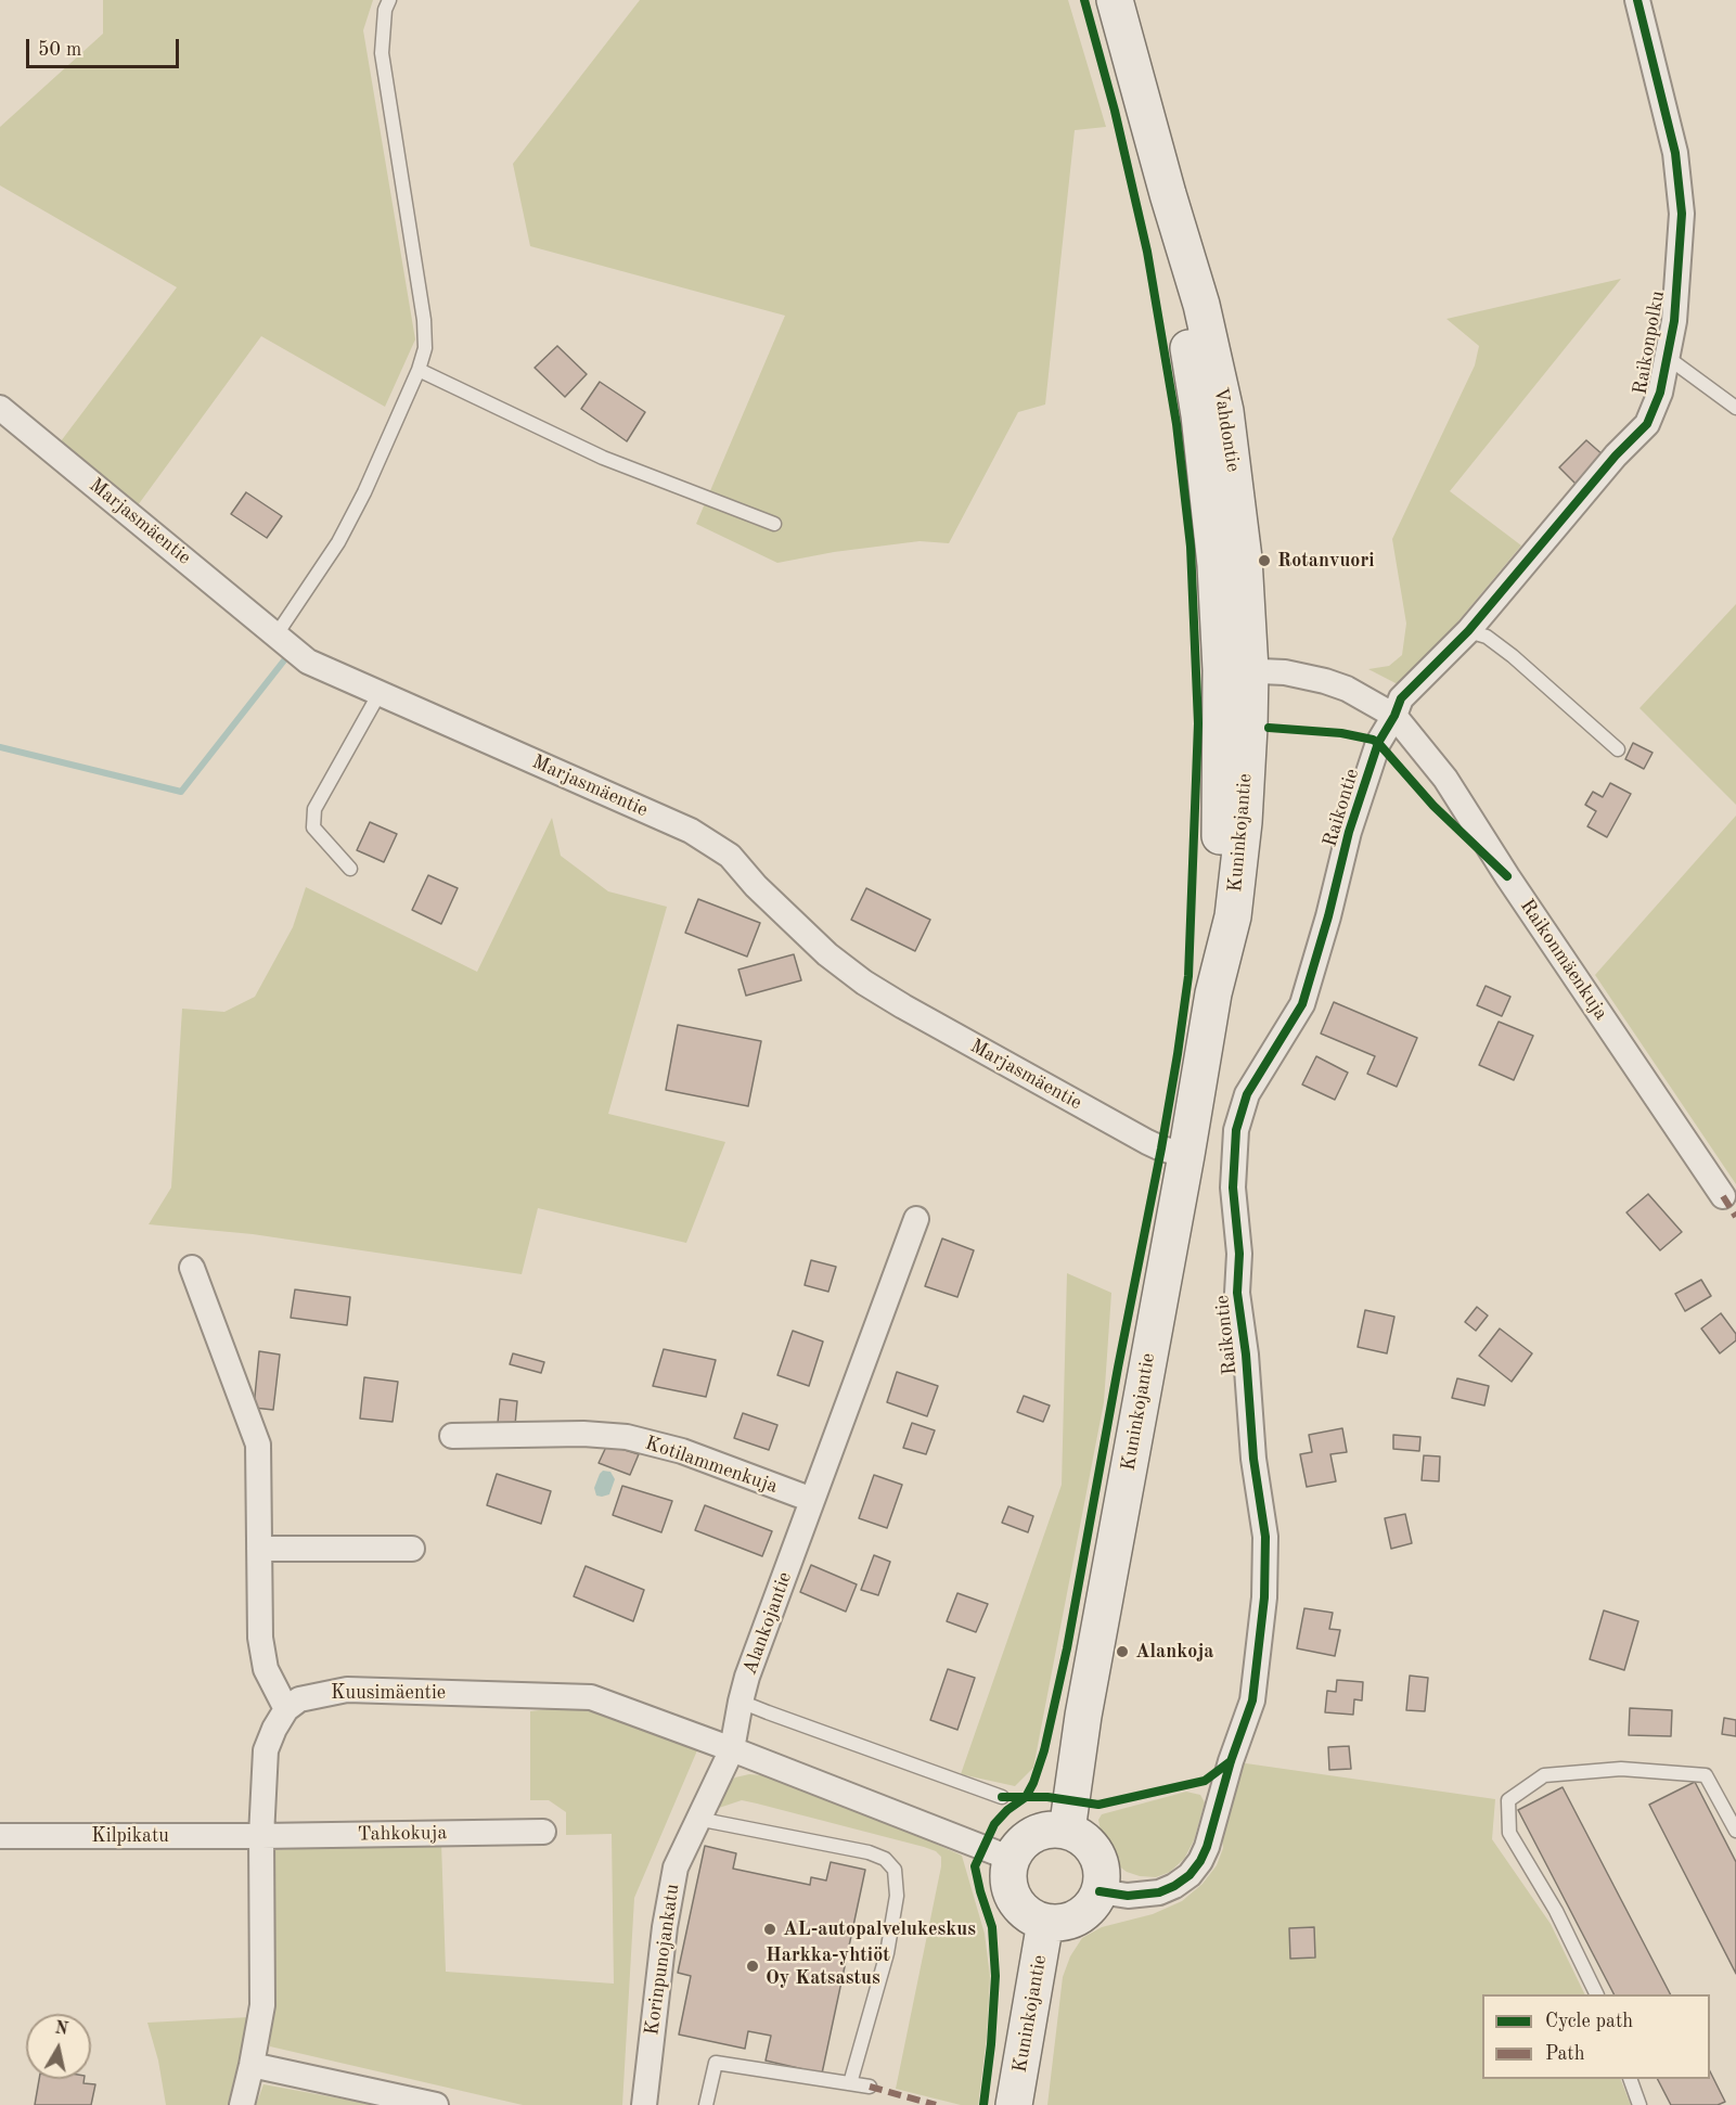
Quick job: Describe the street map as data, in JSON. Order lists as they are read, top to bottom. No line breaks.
{"streets":{"main road":["Vahdontie","Kuninkojantie"],"street":["Raikonpolku","Marjasmäentie","Raikontie","Raikonmäenkuja","Kotilammenkuja","Alankojantie","Kuusimäentie","Tahkokuja","Kilpikatu","Korinpunojankatu"]},"crossings":[["Raikonpolku","Raikontie"],["Raikonpolku","Raikonmäenkuja"],["Vahdontie","Kuninkojantie"],["Vahdontie","Raikonmäenkuja"],["Marjasmäentie","Kuninkojantie"],["Raikontie","Kuninkojantie"],["Raikontie","Raikonmäenkuja"],["Kuninkojantie","Raikonmäenkuja"],["Kotilammenkuja","Alankojantie"],["Alankojantie","Kuusimäentie"],["Alankojantie","Korinpunojankatu"],["Kuusimäentie","Korinpunojankatu"],["Tahkokuja","Kilpikatu"]],"places":["Rotanvuori","Alankoja","AL-autopalvelukeskus","Harkka-yhtiöt Oy Katsastus"],"legend":["Cycle path","Path"],"scale_bar":"50 m","north":"top"}
